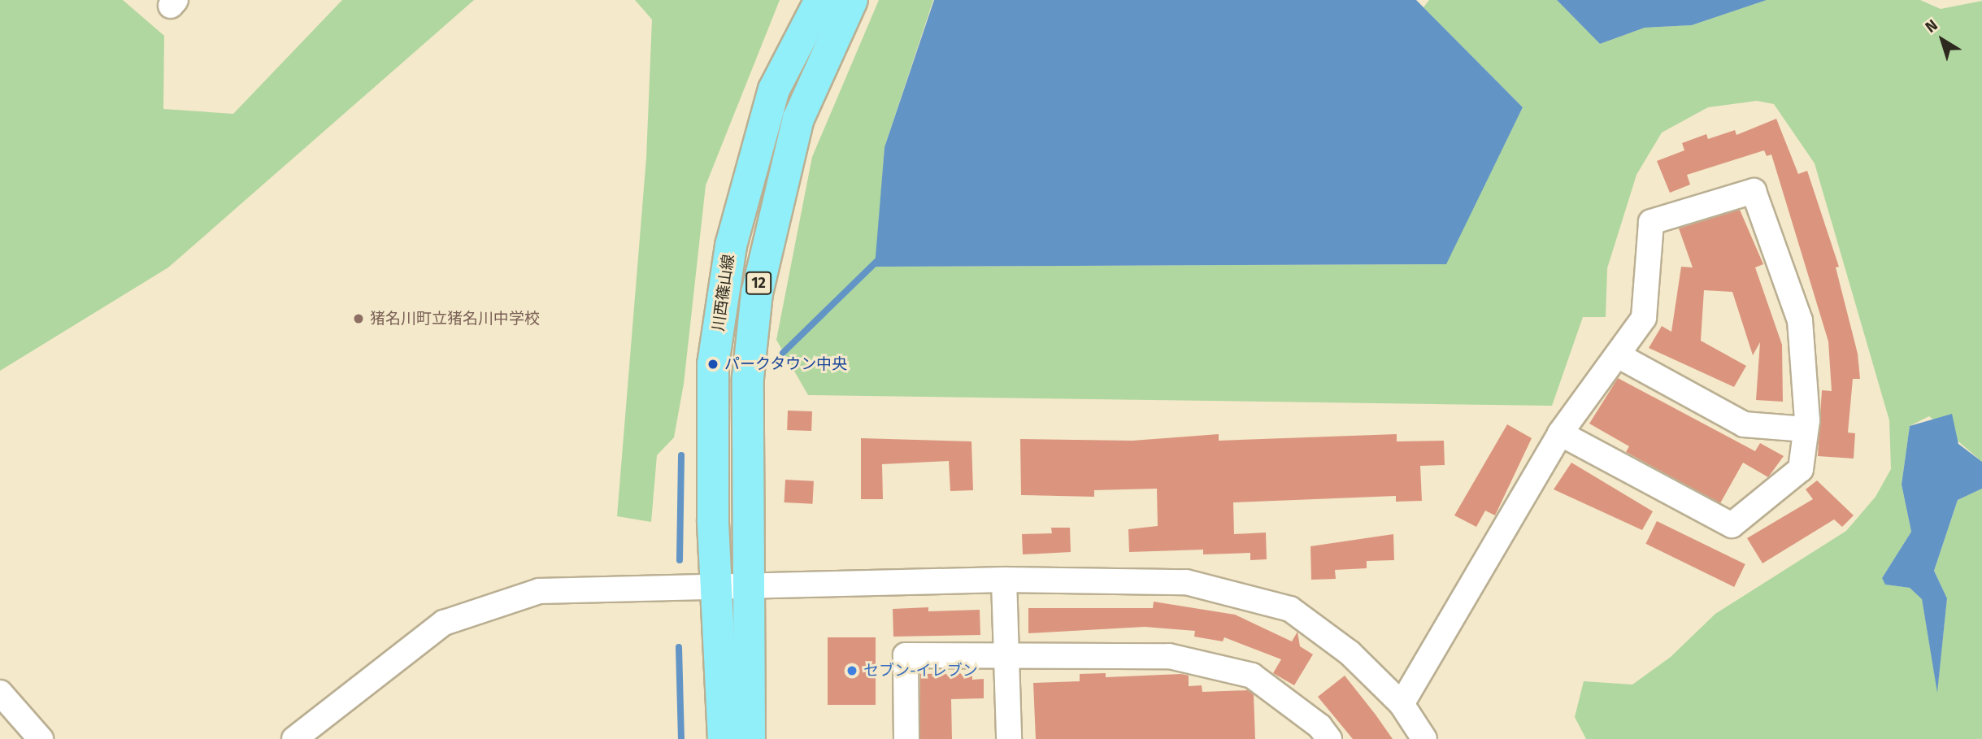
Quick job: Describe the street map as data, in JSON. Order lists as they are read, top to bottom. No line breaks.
{"streets":{"main road":["12","川西篠山線"]},"places":["猪名川町立猪名川中学校","パークタウン中央","セブン-イレブン"],"north":"top left"}
